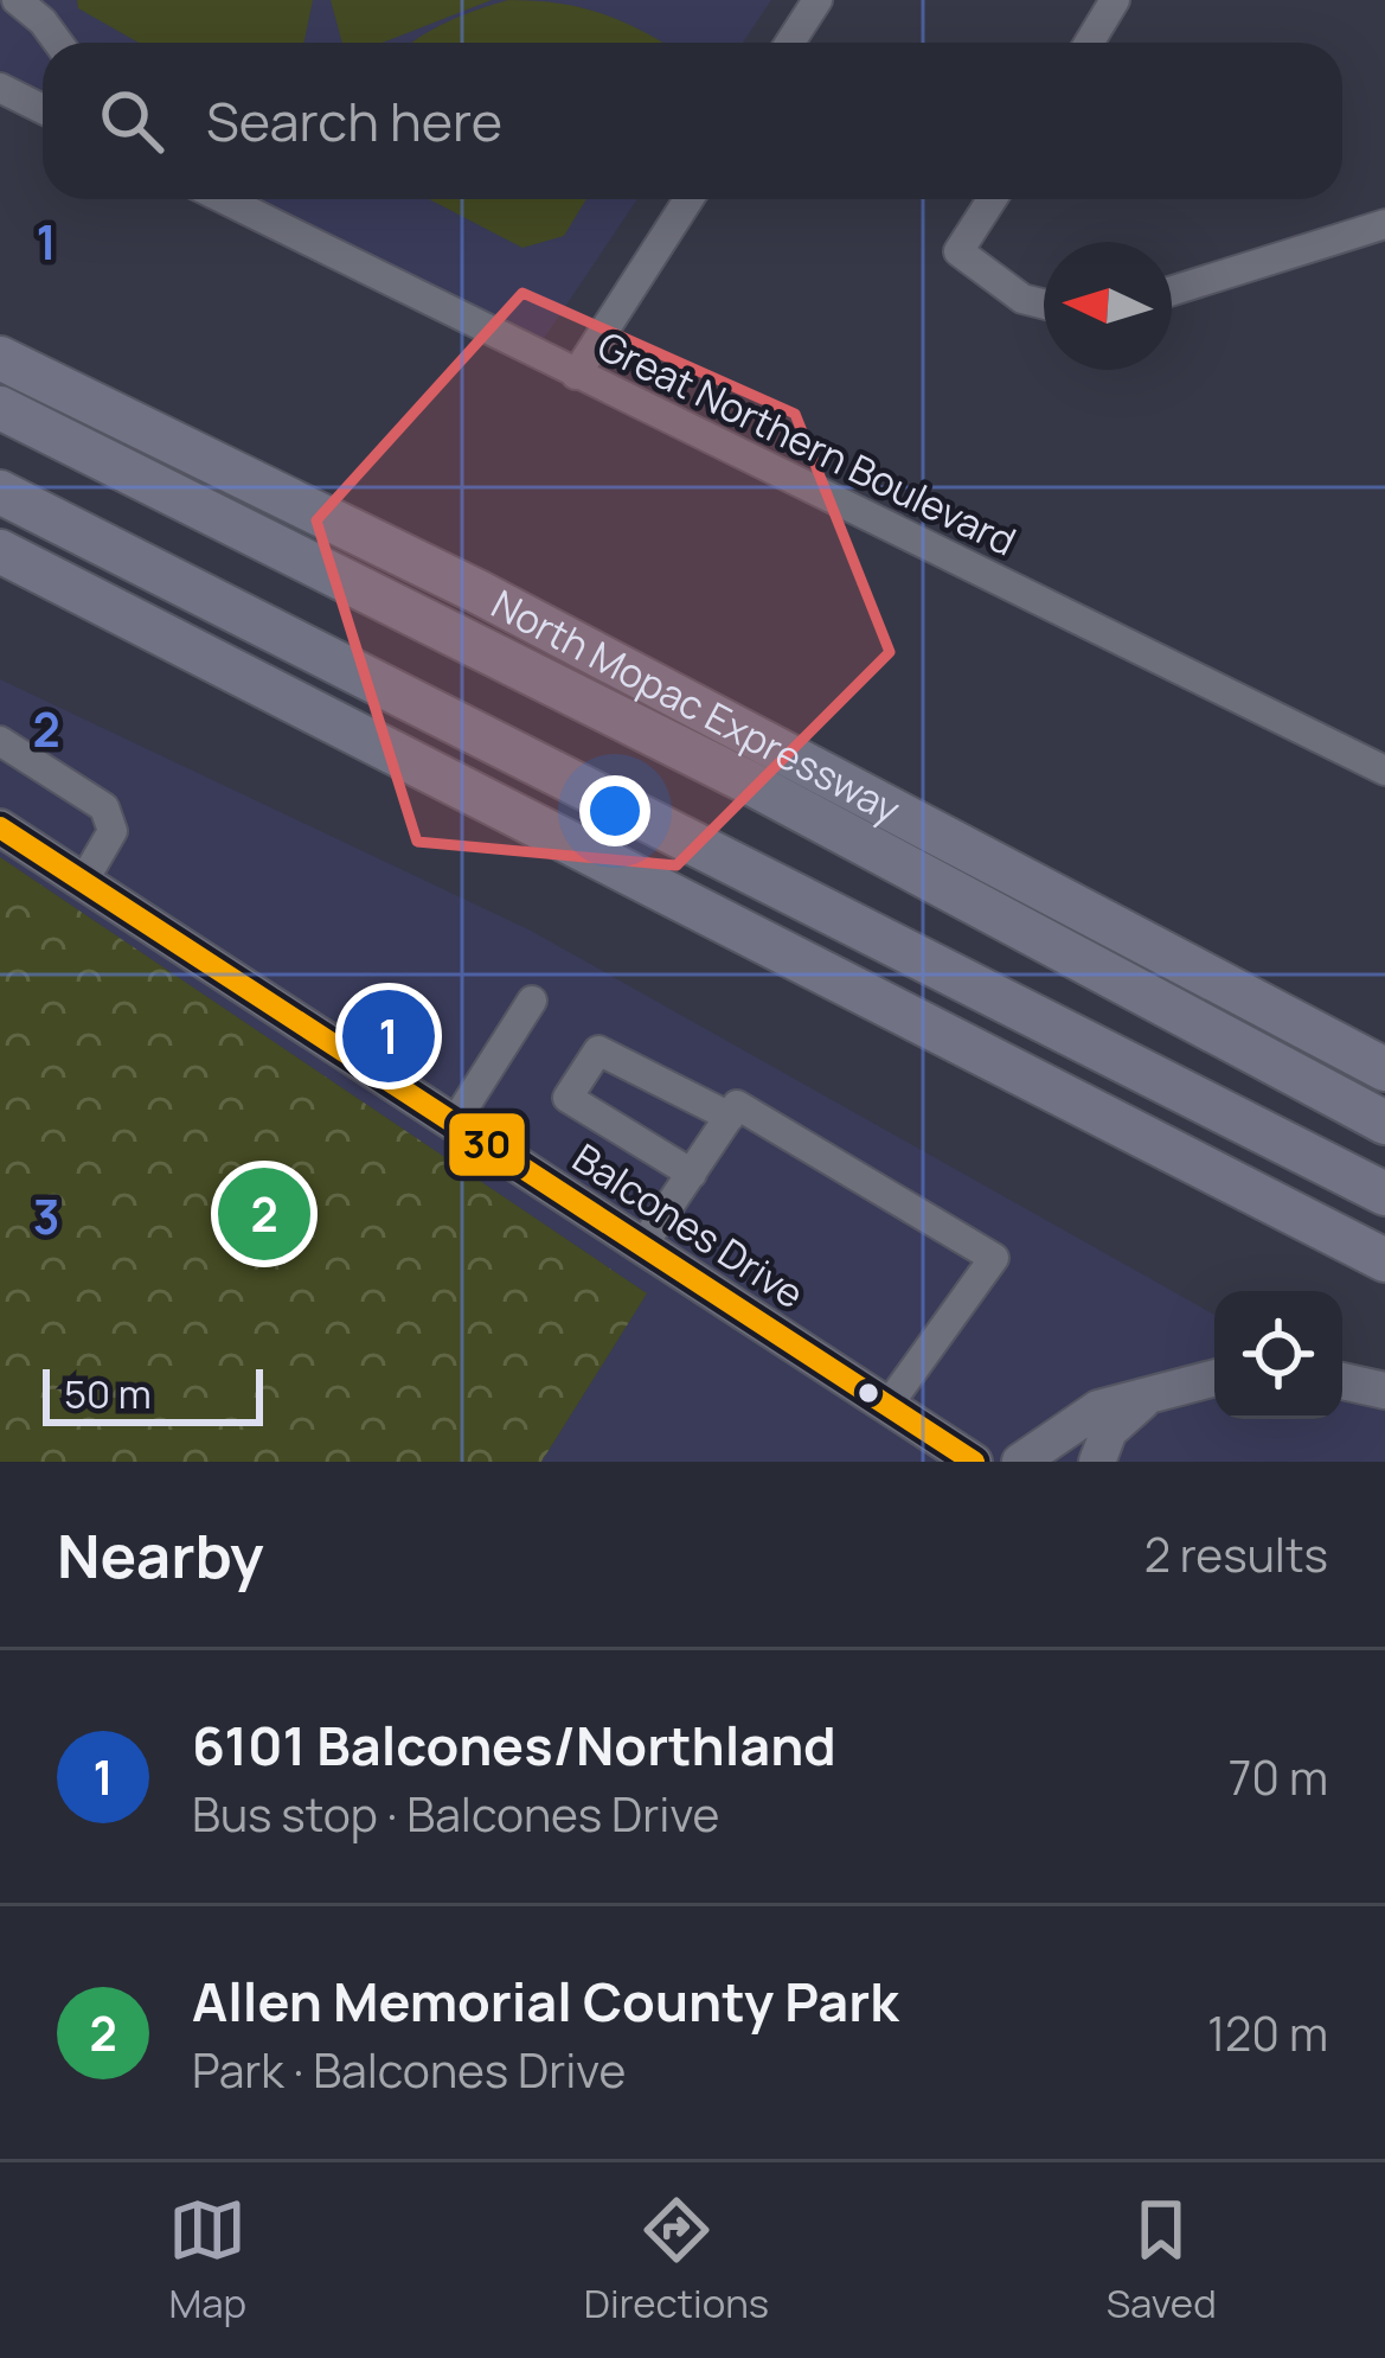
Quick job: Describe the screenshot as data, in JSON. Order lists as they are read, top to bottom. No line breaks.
{"streets":{"highway":["North Mopac Expressway"],"main road":["Balcones Drive"],"street":["Great Northern Boulevard"]},"lines":["transit line 30"],"scale_bar":"50 m","north":"left","page":{"search":"Search here","pins":["1","2"],"scale":"50 m","heading":["Nearby","2 results"],"list":[{"mark":"1","name":"6101 Balcones/Northland","note":"Bus stop · Balcones Drive","value":"70 m"},{"mark":"2","name":"Allen Memorial County Park","note":"Park · Balcones Drive","value":"120 m"}],"nav":["Map","Directions","Saved"]},"grid":{"rows":["1","2","3"]}}
